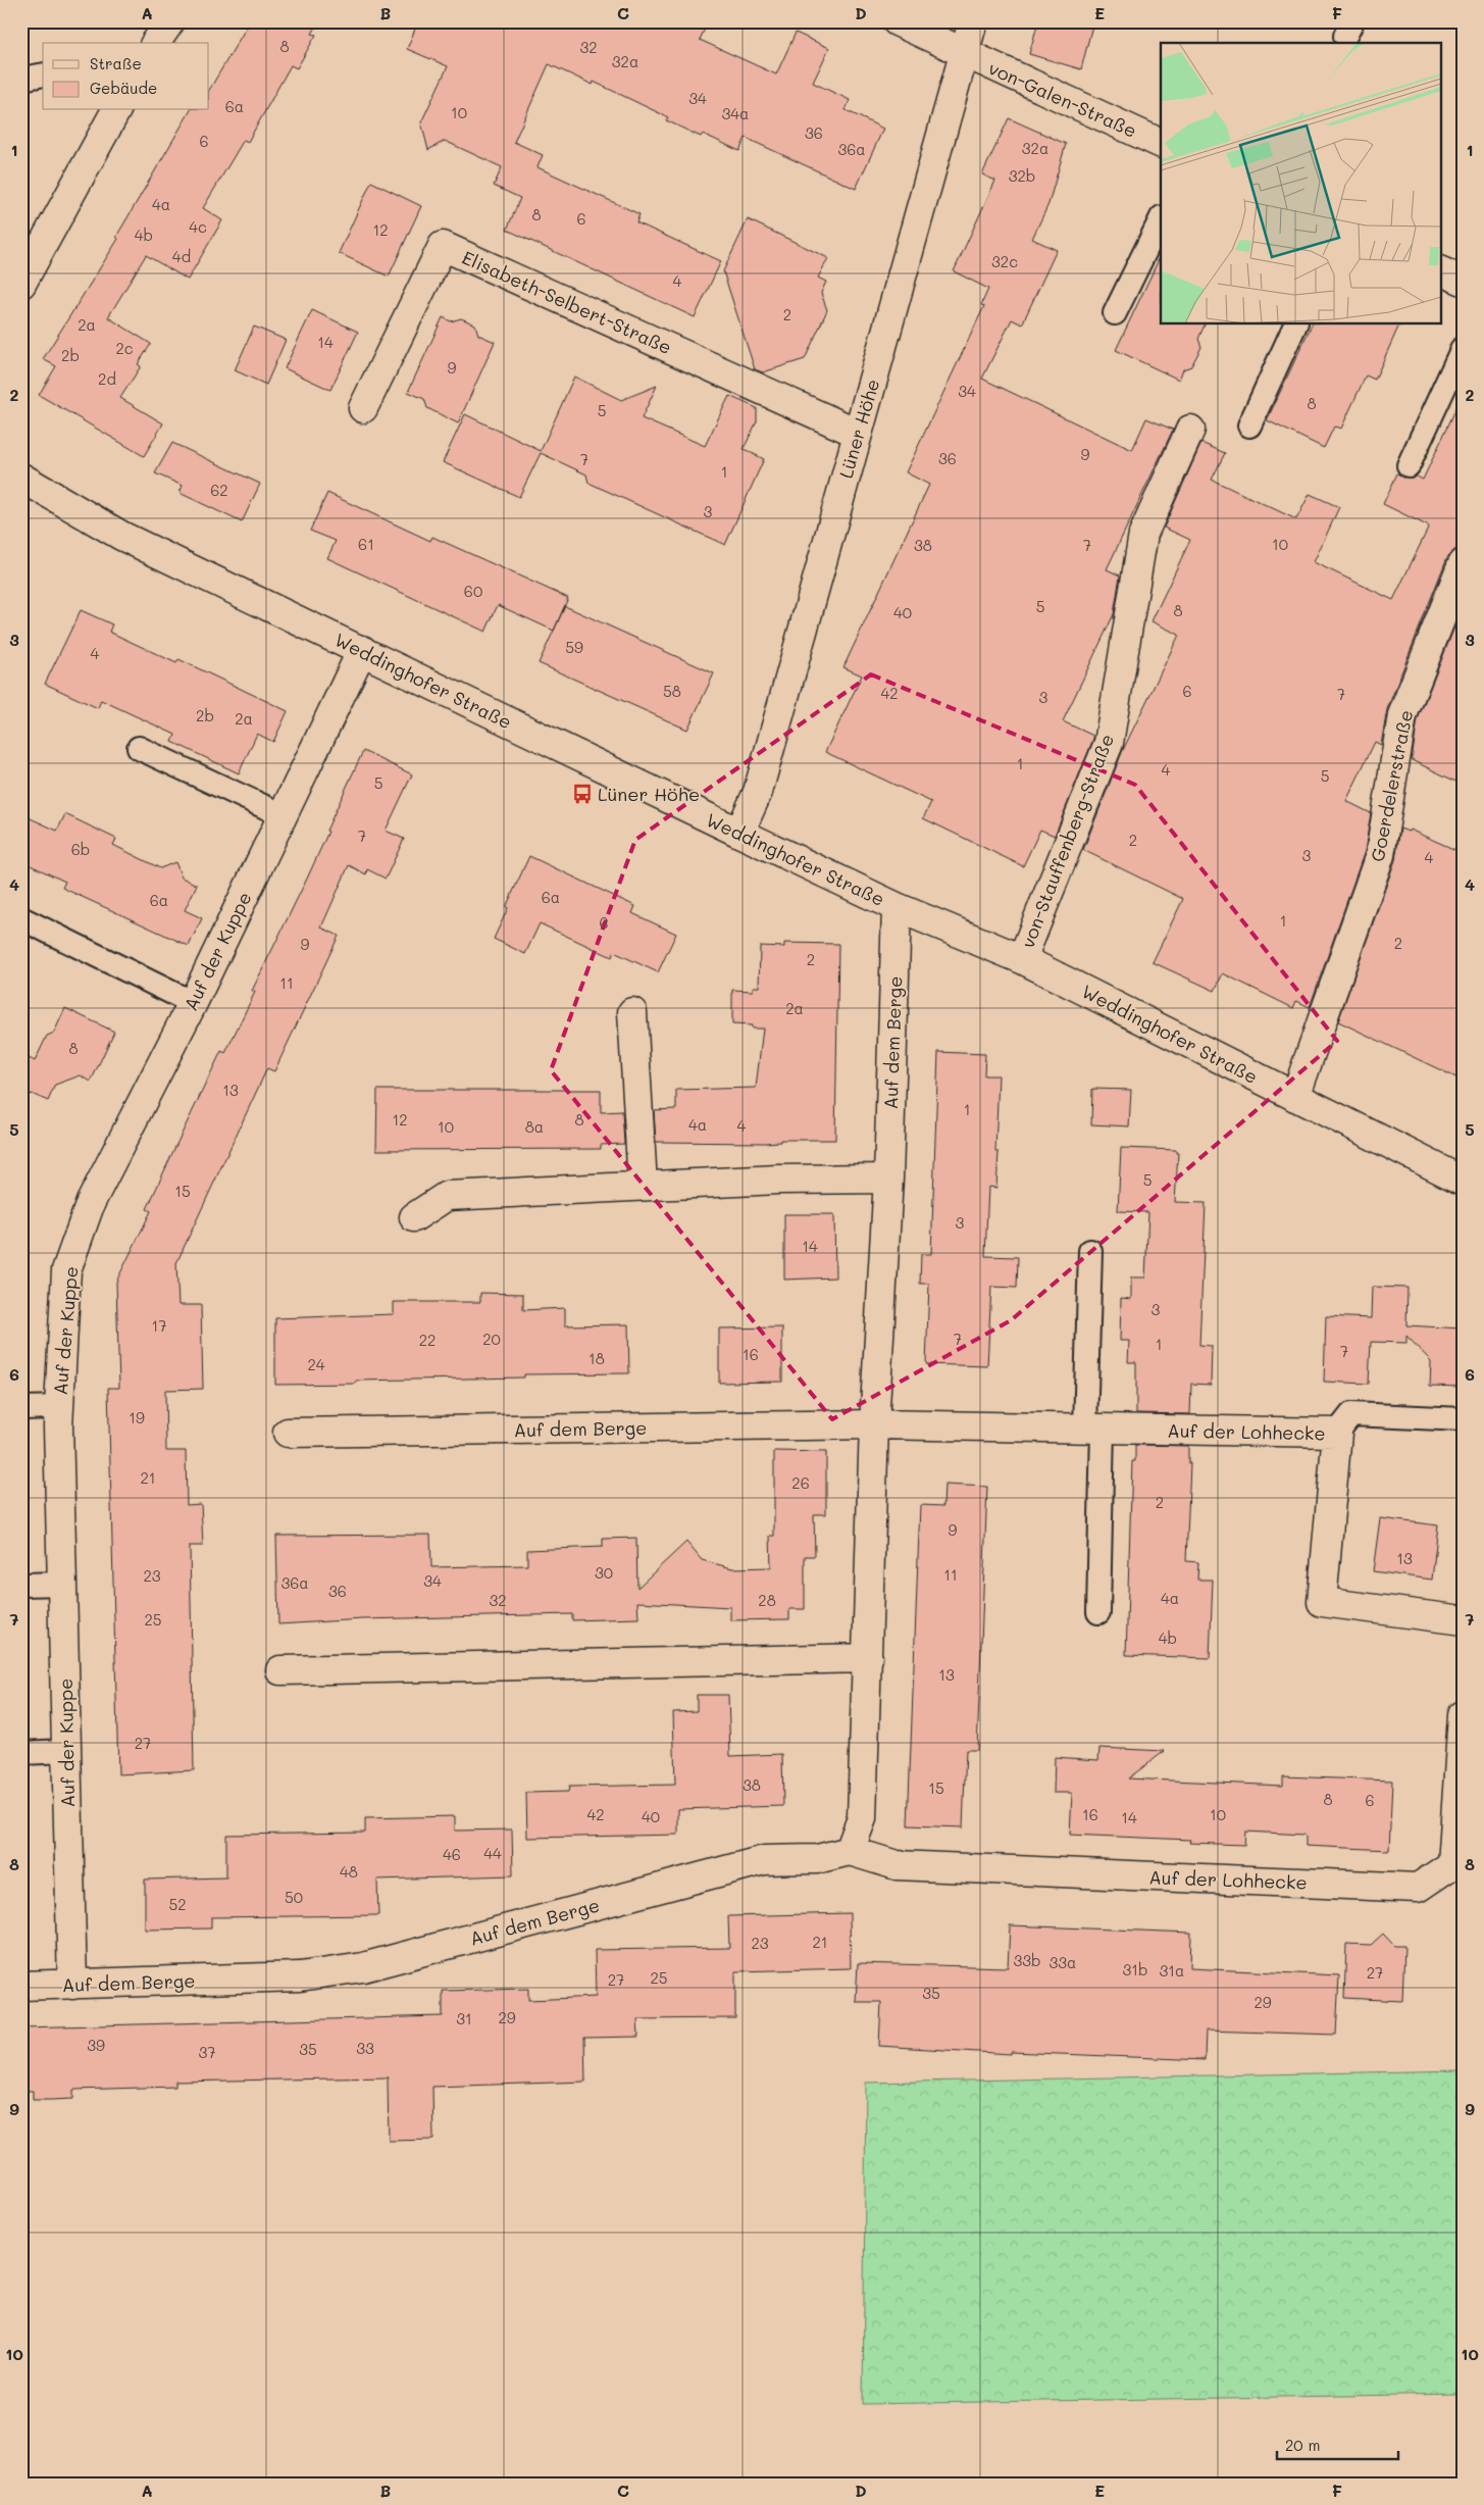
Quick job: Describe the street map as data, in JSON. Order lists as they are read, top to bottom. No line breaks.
{"streets":{"street":["von-Galen-Straße","Elisabeth-Selbert-Straße","Lüner Höhe","Weddinghofer Straße","Goerdelerstraße","von-Stauffenberg-Straße","Auf der Kuppe","Auf dem Berge","Auf der Lohhecke"]},"crossings":[["von-Galen-Straße","Lüner Höhe"],["Elisabeth-Selbert-Straße","Lüner Höhe"],["Lüner Höhe","Weddinghofer Straße"],["Weddinghofer Straße","Goerdelerstraße"],["Weddinghofer Straße","von-Stauffenberg-Straße"],["Weddinghofer Straße","Auf der Kuppe"],["Weddinghofer Straße","Auf dem Berge"],["Auf der Kuppe","Auf dem Berge"],["Auf dem Berge","Auf der Lohhecke"]],"places":{"bus stop":["Lüner Höhe"]},"house_numbers":["8","32","32a","34","6a","10","34a","36","6","32a","36a","32b","4a","8","6","4c","12","4b","4d","32c","4","2","2a","14","2c","2b","9","2d","34","8","5","9","36","7","1","62","3","61","10","38","7","60","5","8","40","59","4","58","6","42","7","3","2b","2a","1","4","5","5","7","2","6b","3","4","6a","6a","1","6","2","9","2","11","2a","8","13","1","12","8","4a","4","10","8a","5","15","3","14","3","17","20","7","22","1","7","16","18","24","19","21","26","2","9","13","30","11","23","34","36a","36","4a","32","28","25","4b","13","27","38","15","8","6","42","16","10","40","14","44","46","48","50","52","21","23","33b","33a","31b","31a","27","25","27","35","29","29","31","39","33","35","37"],"legend":["Straße","Gebäude"],"scale_bar":"20 m","grid":{"columns":["A","B","C","D","E","F"],"rows":["1","2","3","4","5","6","7","8","9","10"]}}
